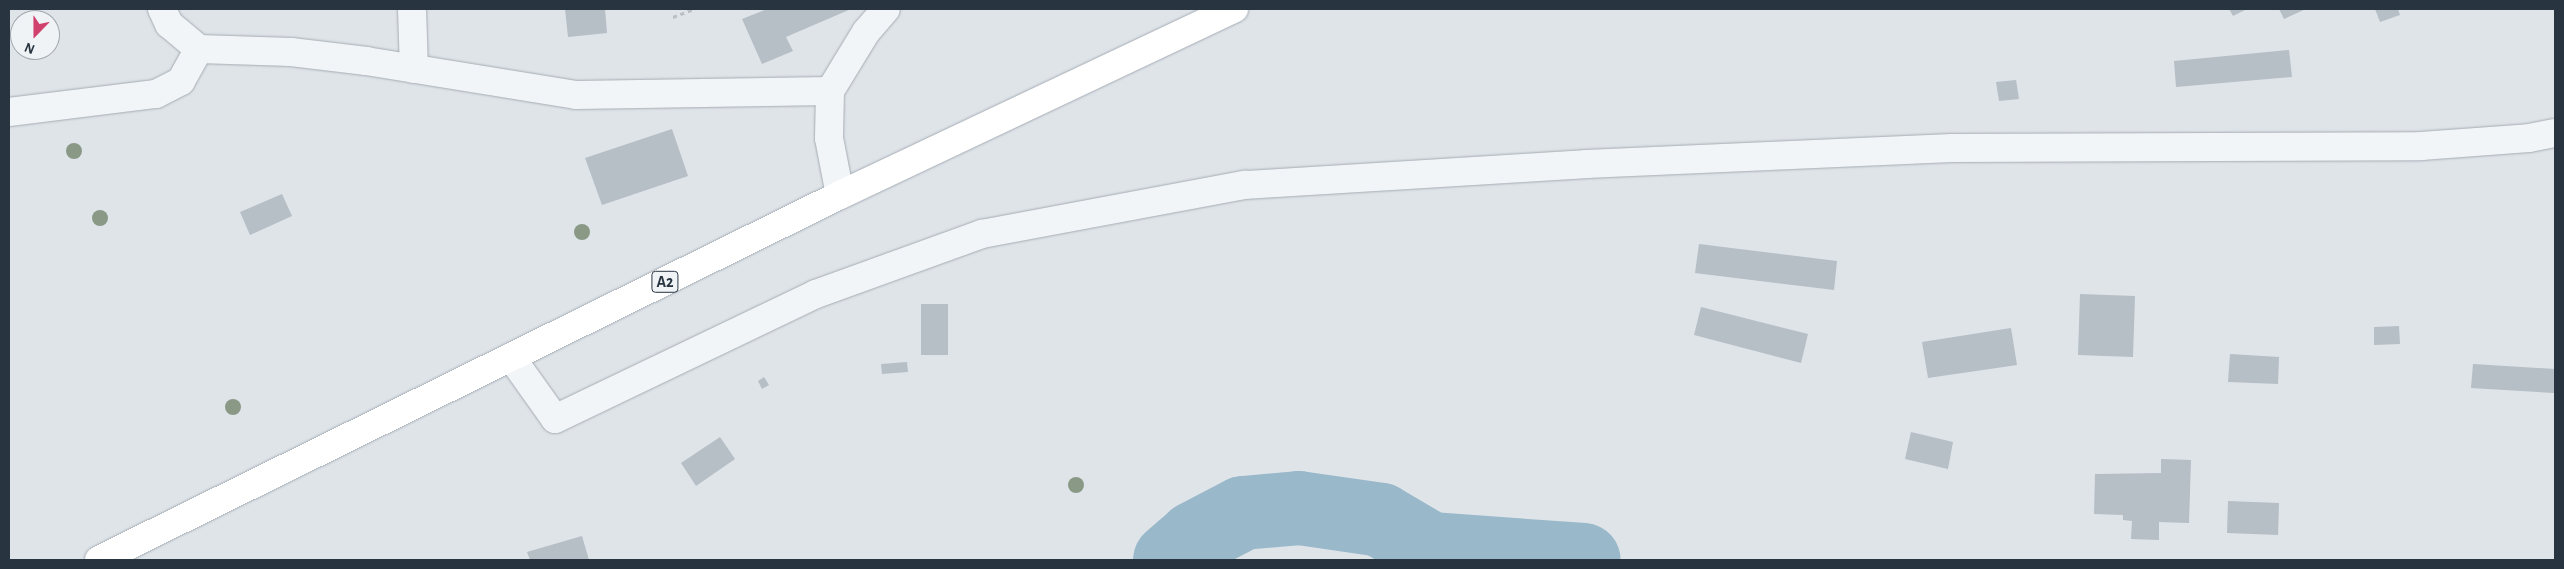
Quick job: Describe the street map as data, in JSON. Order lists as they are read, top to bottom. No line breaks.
{"streets":{"main road":["A2"]},"north":"bottom"}
